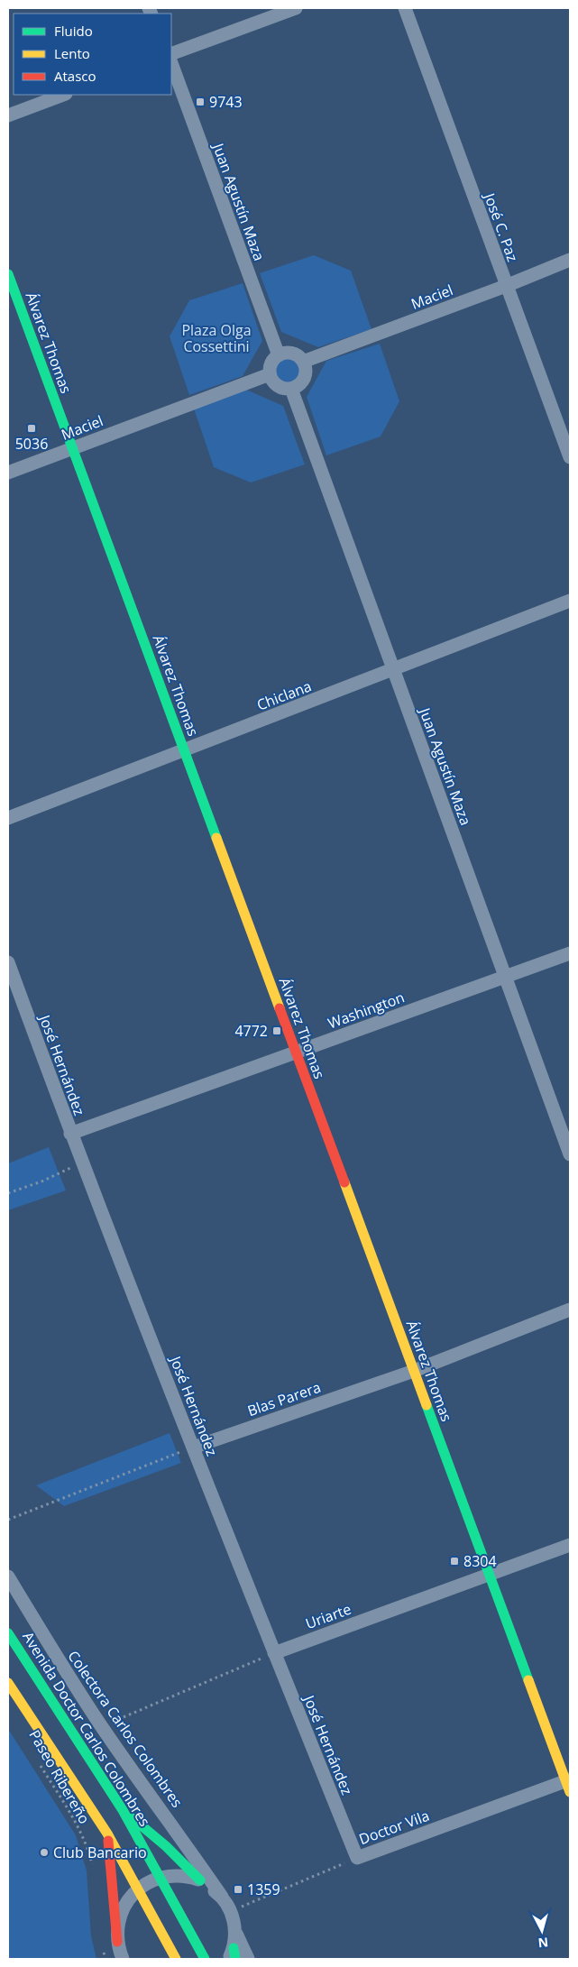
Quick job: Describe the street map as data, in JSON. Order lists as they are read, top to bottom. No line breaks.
{"streets":{"street":["Juan Agustín Maza","José C. Paz","Maciel","Álvarez Thomas","Chiclana","Washington","José Hernández","Blas Parera","Uriarte","Avenida Doctor Carlos Colombres","Colectora Carlos Colombres","Doctor Vila"],"path":["Paseo Ribereño"]},"crossings":[["Juan Agustín Maza","Maciel"],["Juan Agustín Maza","Chiclana"],["Juan Agustín Maza","Washington"],["José C. Paz","Maciel"],["Maciel","Álvarez Thomas"],["Álvarez Thomas","Chiclana"],["Álvarez Thomas","Washington"],["Álvarez Thomas","Blas Parera"],["Álvarez Thomas","Uriarte"],["Álvarez Thomas","Doctor Vila"],["Washington","José Hernández"],["José Hernández","Blas Parera"],["José Hernández","Uriarte"],["José Hernández","Doctor Vila"],["Colectora Carlos Colombres","Doctor Vila"]],"parks":["Plaza Olga Cossettini"],"places":{"transit":["9743","5036","4772","8304","1359"],"other":["Club Bancario"]},"legend":["Fluido","Lento","Atasco"],"north":"bottom"}
